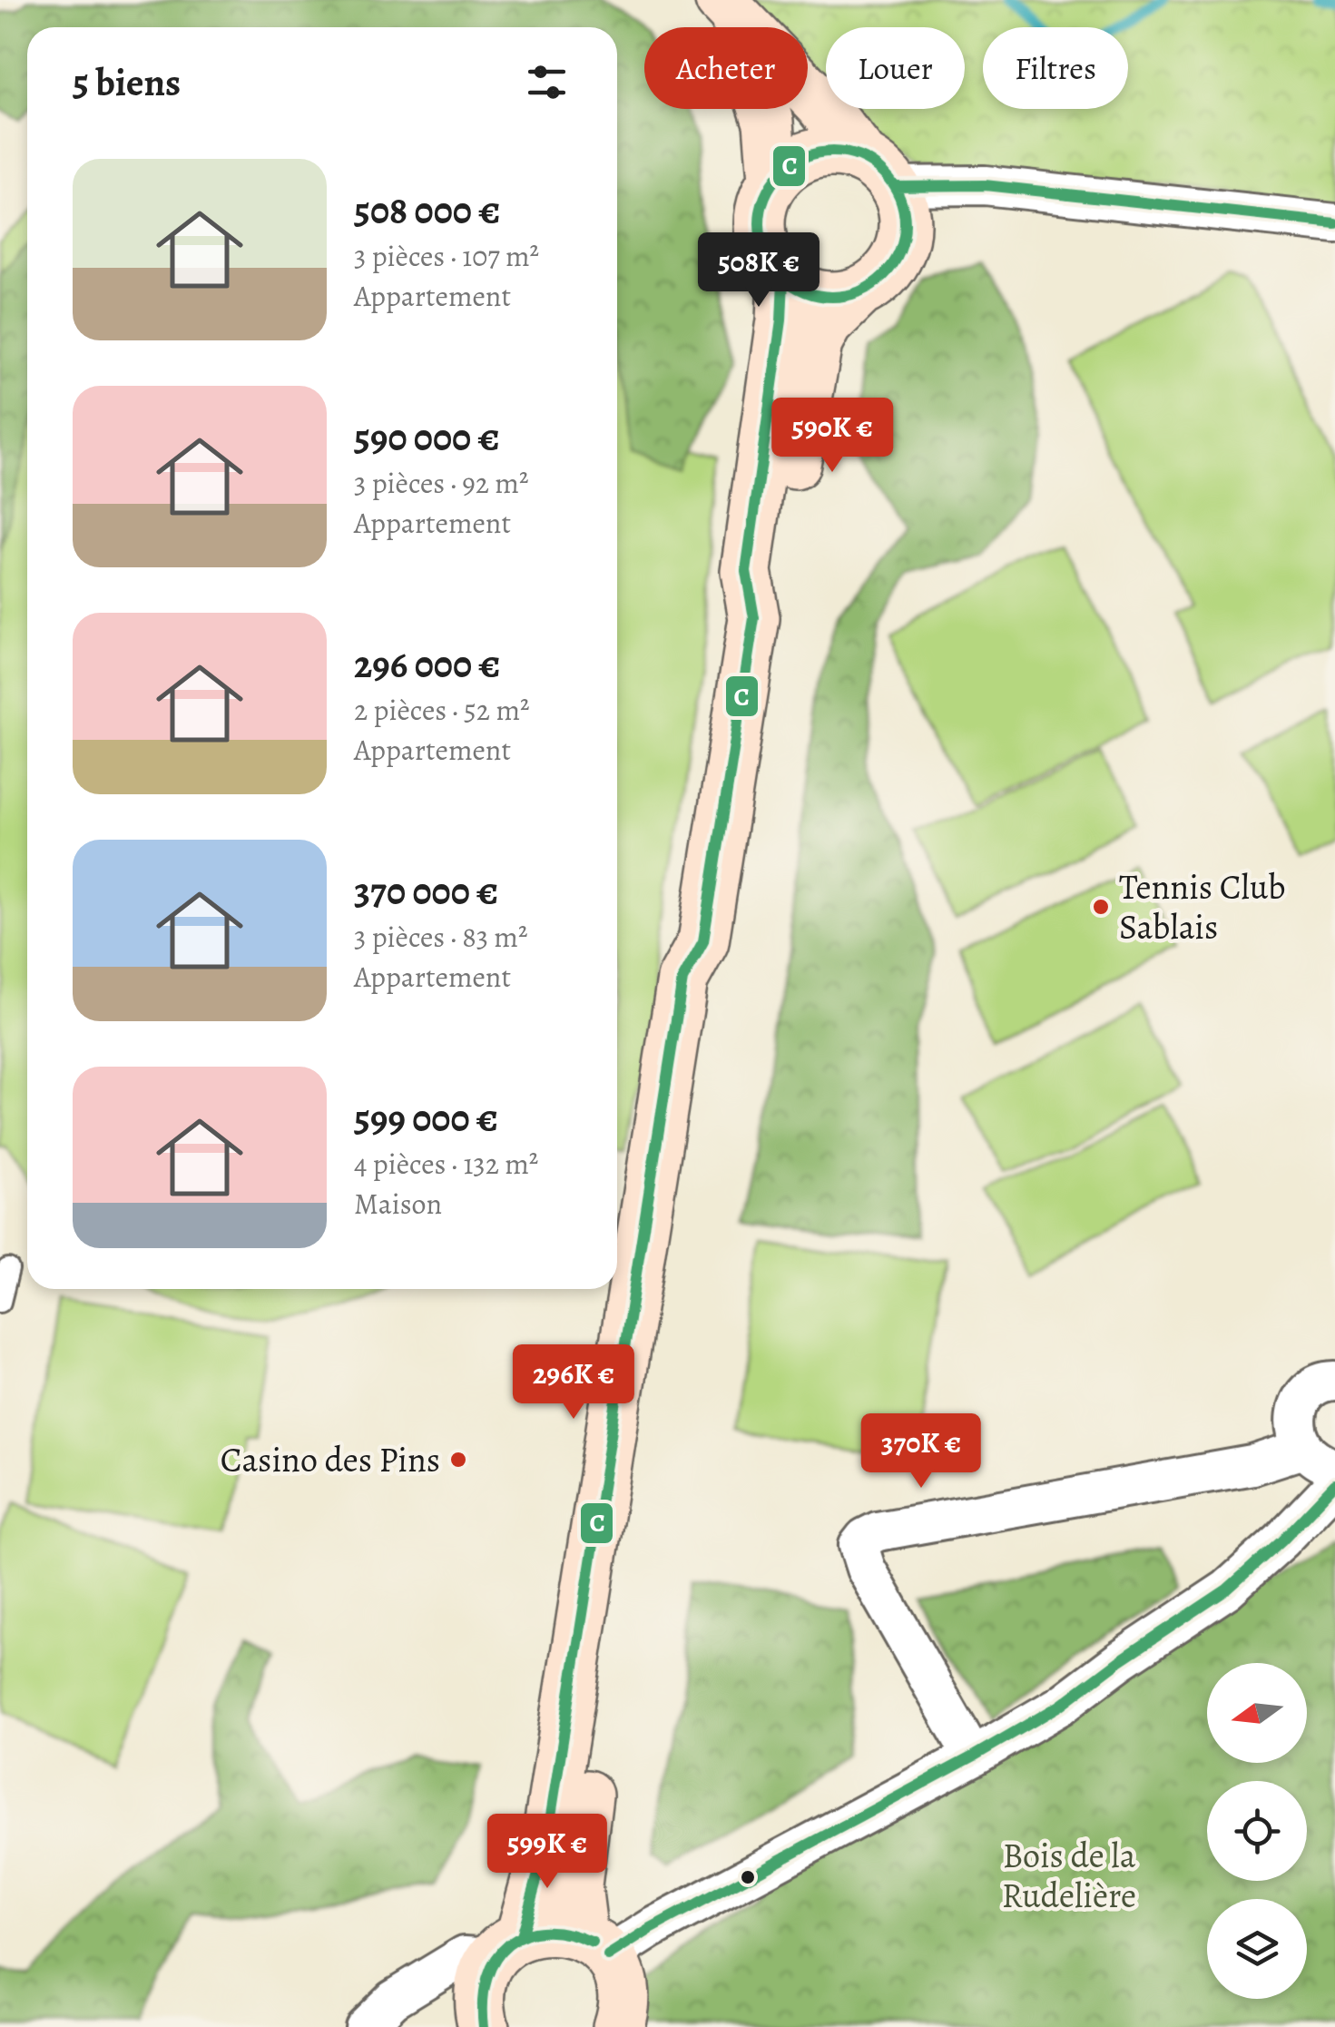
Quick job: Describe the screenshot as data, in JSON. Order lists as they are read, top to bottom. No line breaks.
{"parks":["Bois de la Rudelière"],"places":["Tennis Club Sablais","Casino des Pins"],"lines":["transit line C"],"north":"left","page":{"chip":["Acheter","Louer","Filtres"],"heading":"5 biens","list":[{"name":"508 000 €","note":"3 pièces · 107 m² · Appartement"},{"name":"590 000 €","note":"3 pièces · 92 m² · Appartement"},{"name":"296 000 €","note":"2 pièces · 52 m² · Appartement"},{"name":"370 000 €","note":"3 pièces · 83 m² · Appartement"},{"name":"599 000 €","note":"4 pièces · 132 m² · Maison"}],"price":["508K €","590K €","296K €","370K €","599K €"]}}
